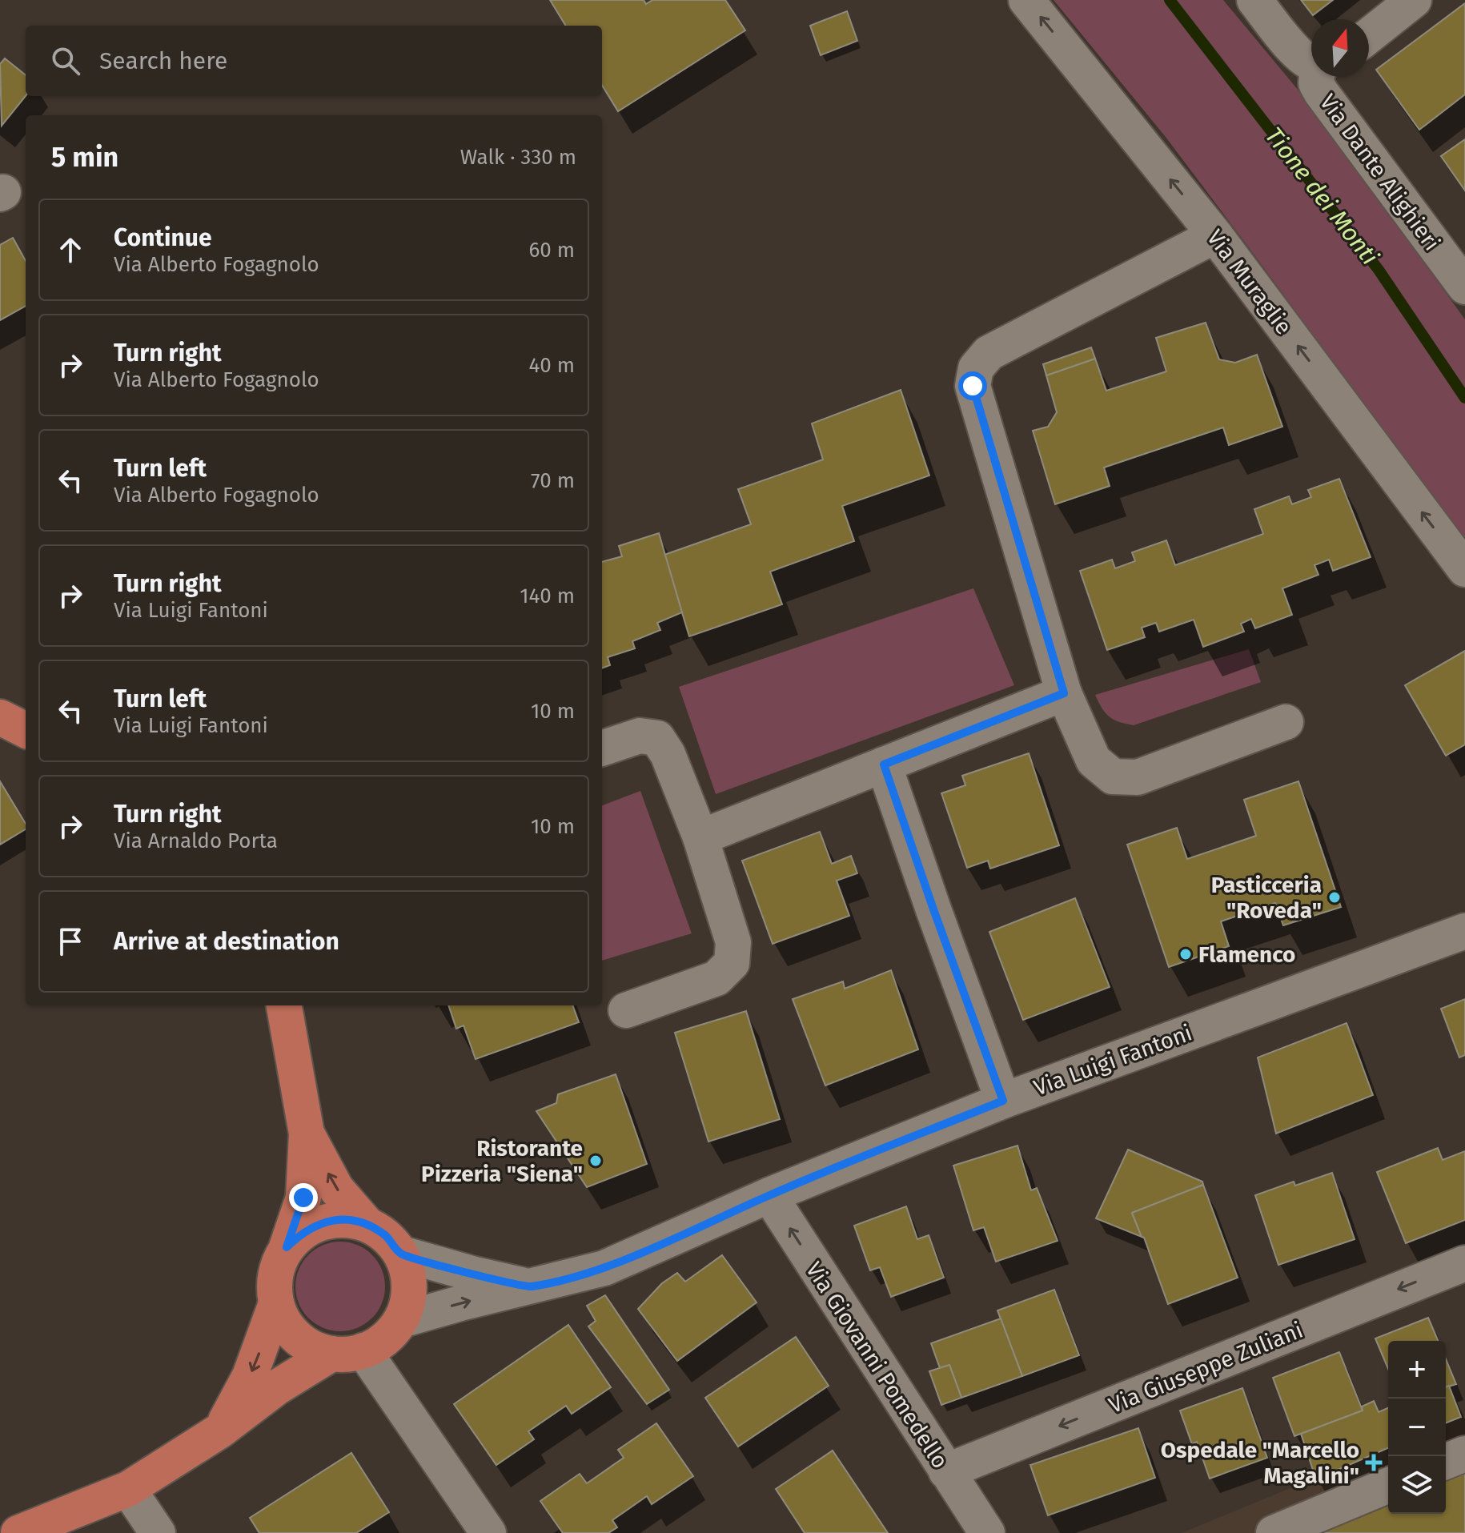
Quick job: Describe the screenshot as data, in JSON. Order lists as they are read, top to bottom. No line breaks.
{"streets":{"main road":["Via Luigi Fantoni"],"street":["Via Dante Alighieri","Via Muraglie","Via Giovanni Pomedello","Via Giuseppe Zuliani"]},"crossings":[["Via Luigi Fantoni","Via Giovanni Pomedello"],["Via Giovanni Pomedello","Via Giuseppe Zuliani"]],"one_way":["Via Muraglie","Via Giovanni Pomedello","Via Giuseppe Zuliani"],"water":["Tione dei Monti"],"places":{"other":["Pasticceria \"Roveda\"","Flamenco","Ristorante Pizzeria \"Siena\""],"health":["Ospedale \"Marcello Magalini\""]},"north":"top","page":{"search":"Search here","heading":["5 min","Walk · 330 m"],"list":[["Continue","Via Alberto Fogagnolo","60 m"],["Turn right","Via Alberto Fogagnolo","40 m"],["Turn left","Via Alberto Fogagnolo","70 m"],["Turn right","Via Luigi Fantoni","140 m"],["Turn left","Via Luigi Fantoni","10 m"],["Turn right","Via Arnaldo Porta","10 m"],"Arrive at destination"],"map_buttons":["+","−"]}}
